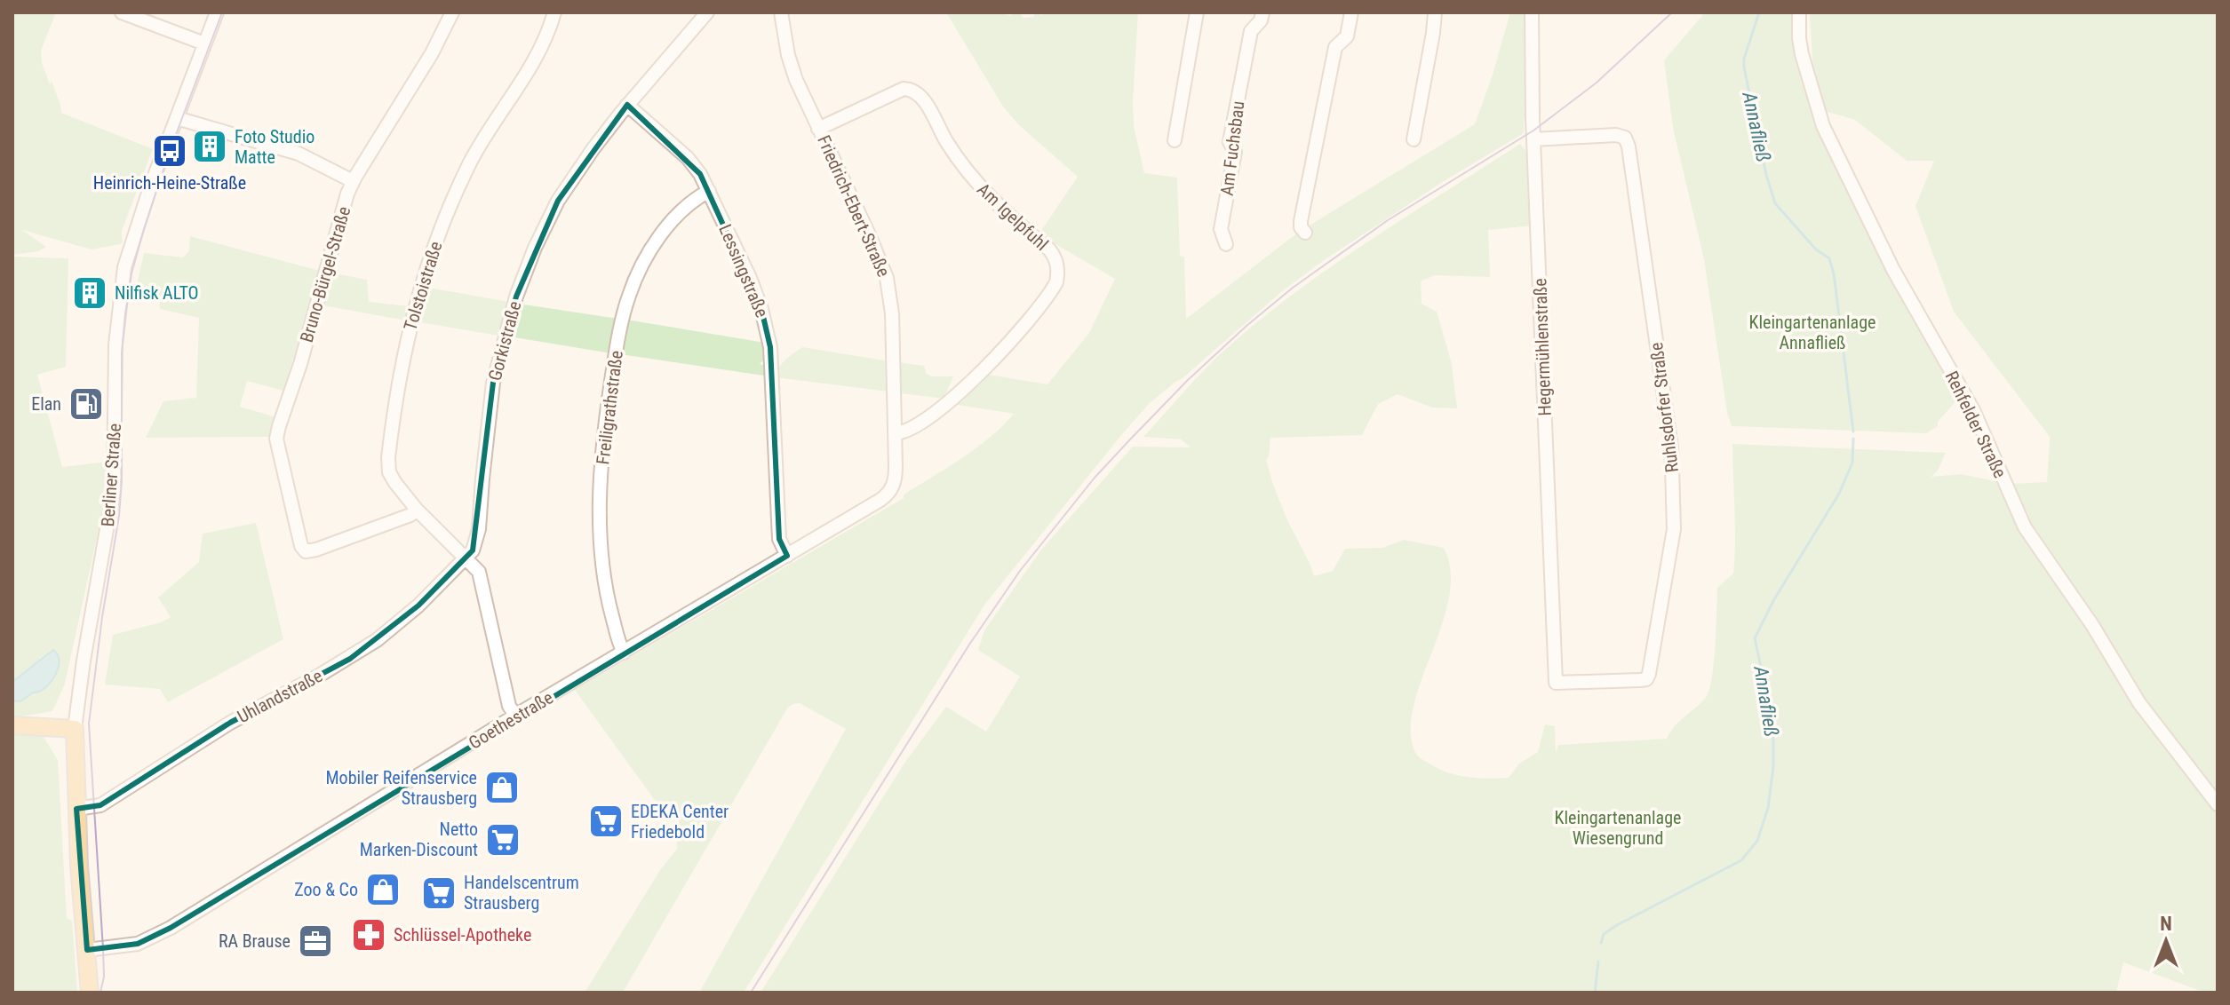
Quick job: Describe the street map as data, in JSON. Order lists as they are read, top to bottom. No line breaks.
{"streets":{"main road":["Berliner Straße"],"street":["Am Fuchsbau","Friedrich-Ebert-Straße","Am Igelpfuhl","Lessingstraße","Bruno-Bürgel-Straße","Tolstoistraße","Gorkistraße","Hegermühlenstraße","Freiligrathstraße","Ruhlsdorfer Straße","Rehfelder Straße","Uhlandstraße","Goethestraße"]},"crossings":[["Friedrich-Ebert-Straße","Am Igelpfuhl"],["Friedrich-Ebert-Straße","Goethestraße"],["Lessingstraße","Gorkistraße"],["Lessingstraße","Freiligrathstraße"],["Lessingstraße","Goethestraße"],["Bruno-Bürgel-Straße","Tolstoistraße"],["Tolstoistraße","Gorkistraße"],["Tolstoistraße","Uhlandstraße"],["Gorkistraße","Uhlandstraße"],["Hegermühlenstraße","Ruhlsdorfer Straße"],["Freiligrathstraße","Goethestraße"],["Berliner Straße","Uhlandstraße"],["Berliner Straße","Goethestraße"]],"water":["Annafließ"],"parks":["Kleingartenanlage Annafließ","Kleingartenanlage Wiesengrund"],"places":{"building":["Foto Studio Matte","Nilfisk ALTO"],"bus stop":["Heinrich-Heine-Straße"],"fuel station":["Elan"],"shop":["Mobiler Reifenservice Strausberg","Zoo & Co"],"supermarket":["EDEKA Center Friedebold","Netto Marken-Discount","Handelscentrum Strausberg"],"pharmacy":["Schlüssel-Apotheke"],"office":["RA Brause"]},"north":"top"}
